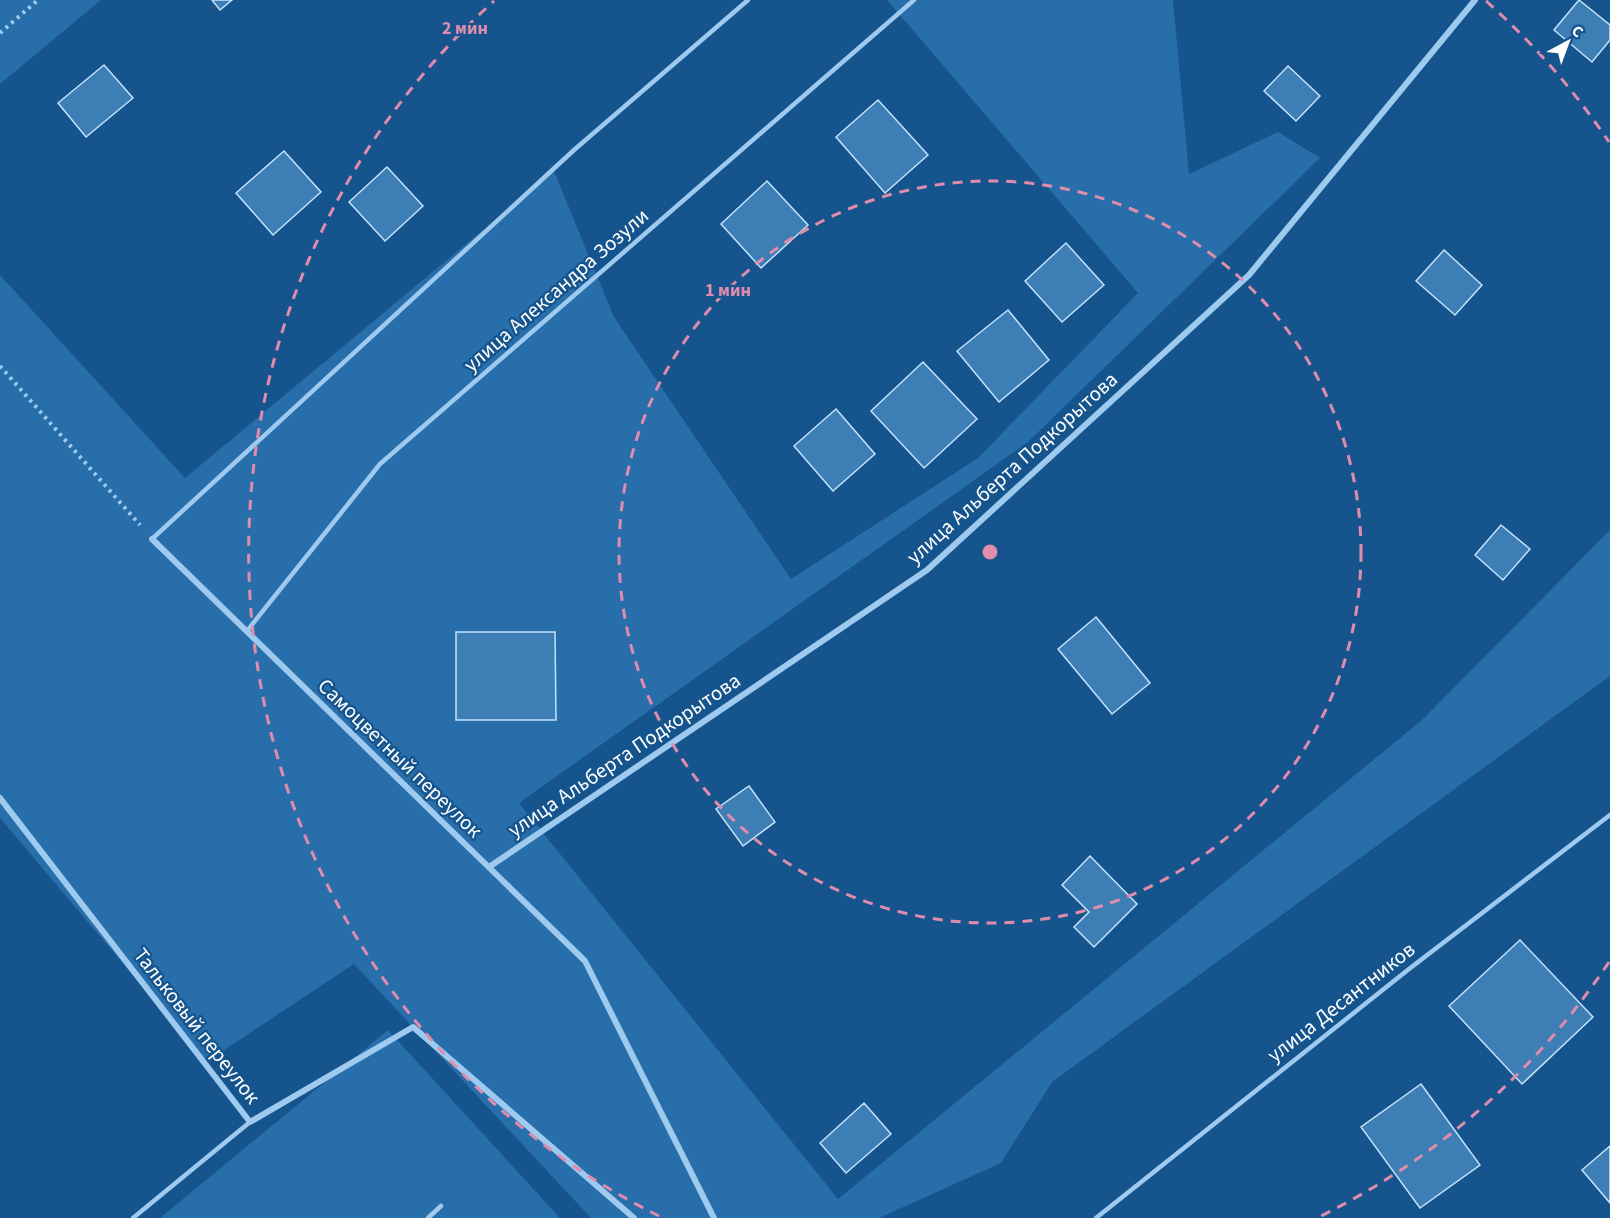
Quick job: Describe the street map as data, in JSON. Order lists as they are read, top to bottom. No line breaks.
{"streets":{"street":["улица Альберта Подкорытова","Самоцветный переулок","Тальковый переулок"],"lane":["улица Александра Зозули","улица Десантников"]},"crossings":[["улица Александра Зозули","Самоцветный переулок"],["улица Альберта Подкорытова","Самоцветный переулок"]],"north":"top right","rings":["2 мин","1 мин"]}
